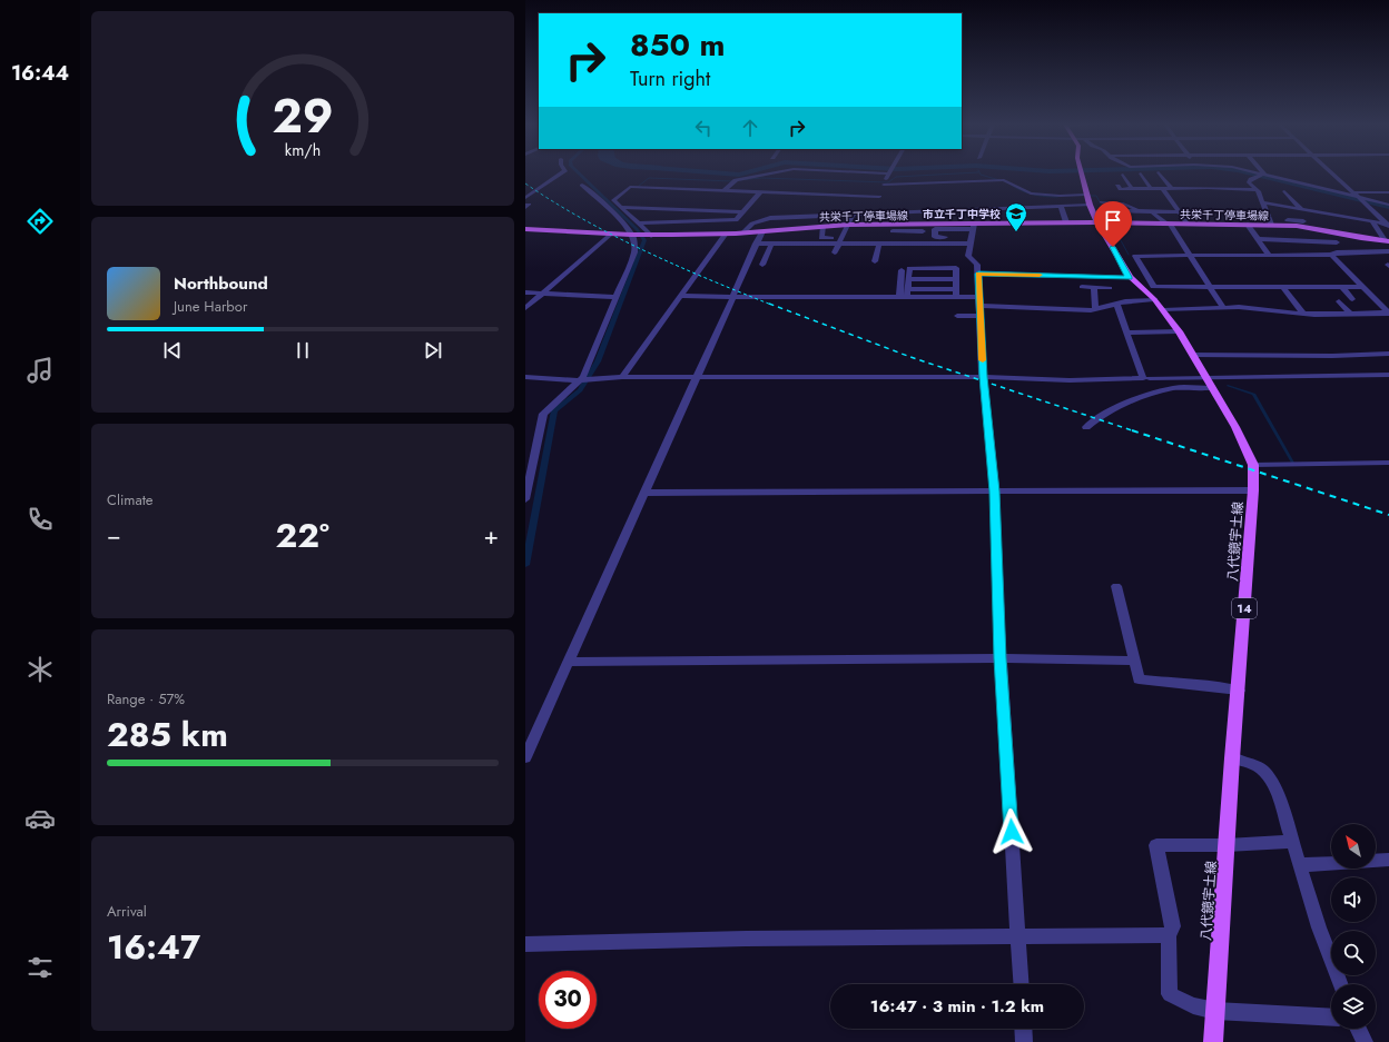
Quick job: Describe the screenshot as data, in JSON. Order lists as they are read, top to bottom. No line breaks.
{"streets":{"main road":["共栄千丁停車場線","八代鏡宇土線","14"]},"crossings":[["共栄千丁停車場線","八代鏡宇土線"],["共栄千丁停車場線","14"],["八代鏡宇土線","14"]],"places":{"school or university":["市立千丁中学校"]},"north":"top left","page":{"tabs":"16:44","turn":["850 m","Turn right"],"song":["Northbound","June Harbor"],"tile":["Climate",["Range · 57%","285 km"],["Arrival","16:47"]],"heat":["−","22°","+"],"limit":"30","trip":"16:47 · 3 min · 1.2 km","gauge":["29","km/h"]}}
